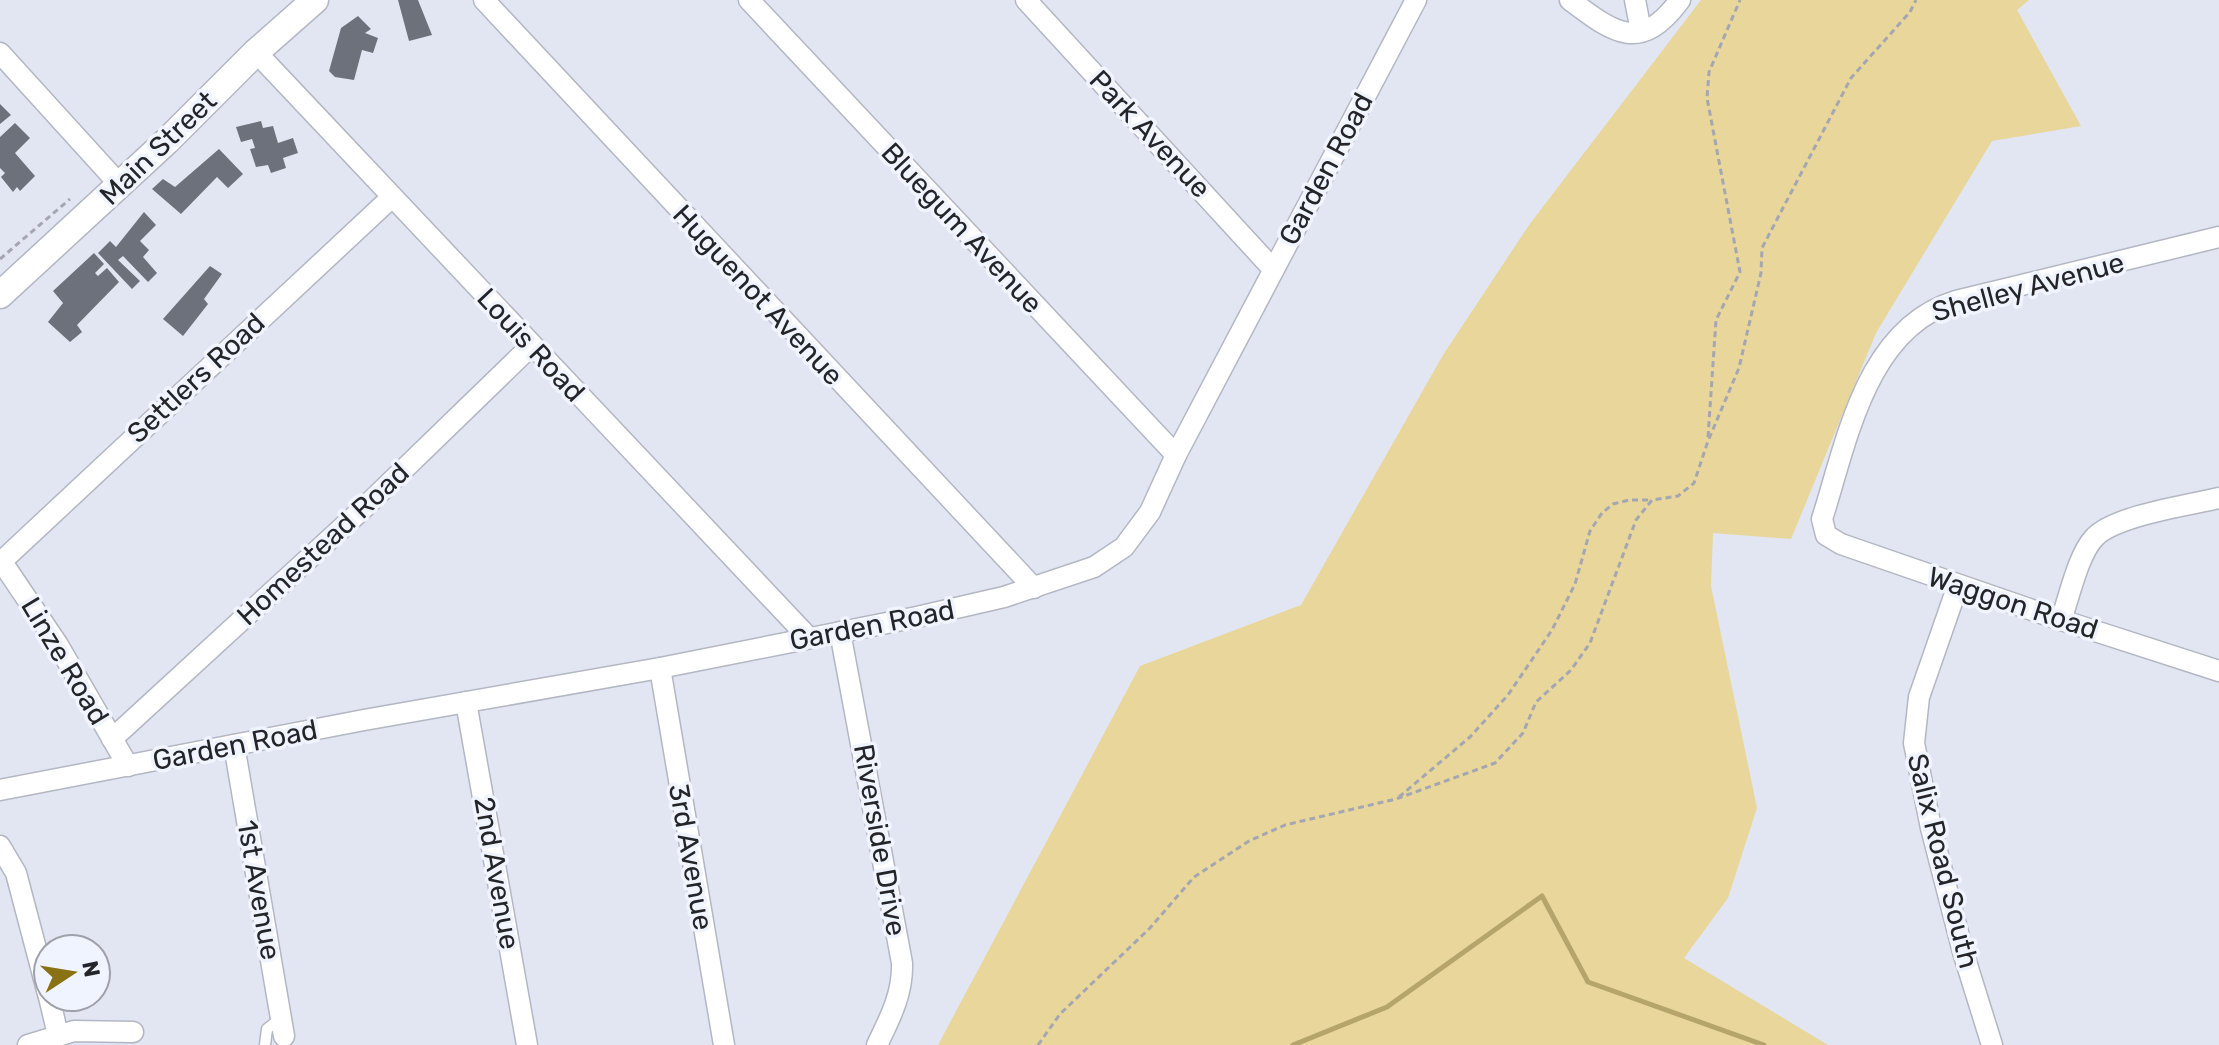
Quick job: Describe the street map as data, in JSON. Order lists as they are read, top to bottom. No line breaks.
{"streets":{"street":["Park Avenue","Main Street","Garden Road","Bluegum Avenue","Shelley Avenue","Huguenot Avenue","Louis Road","Settlers Road","Homestead Road","Waggon Road","Linze Road","Riverside Drive","3rd Avenue","Salix Road South","2nd Avenue","1st Avenue"]},"crossings":[["Park Avenue","Garden Road"],["Main Street","Louis Road"],["Garden Road","Bluegum Avenue"],["Garden Road","Huguenot Avenue"],["Garden Road","Louis Road"],["Garden Road","Linze Road"],["Garden Road","Riverside Drive"],["Garden Road","3rd Avenue"],["Garden Road","2nd Avenue"],["Garden Road","1st Avenue"],["Shelley Avenue","Waggon Road"],["Louis Road","Settlers Road"],["Louis Road","Homestead Road"],["Settlers Road","Linze Road"],["Homestead Road","Linze Road"],["Waggon Road","Salix Road South"]],"north":"right"}
